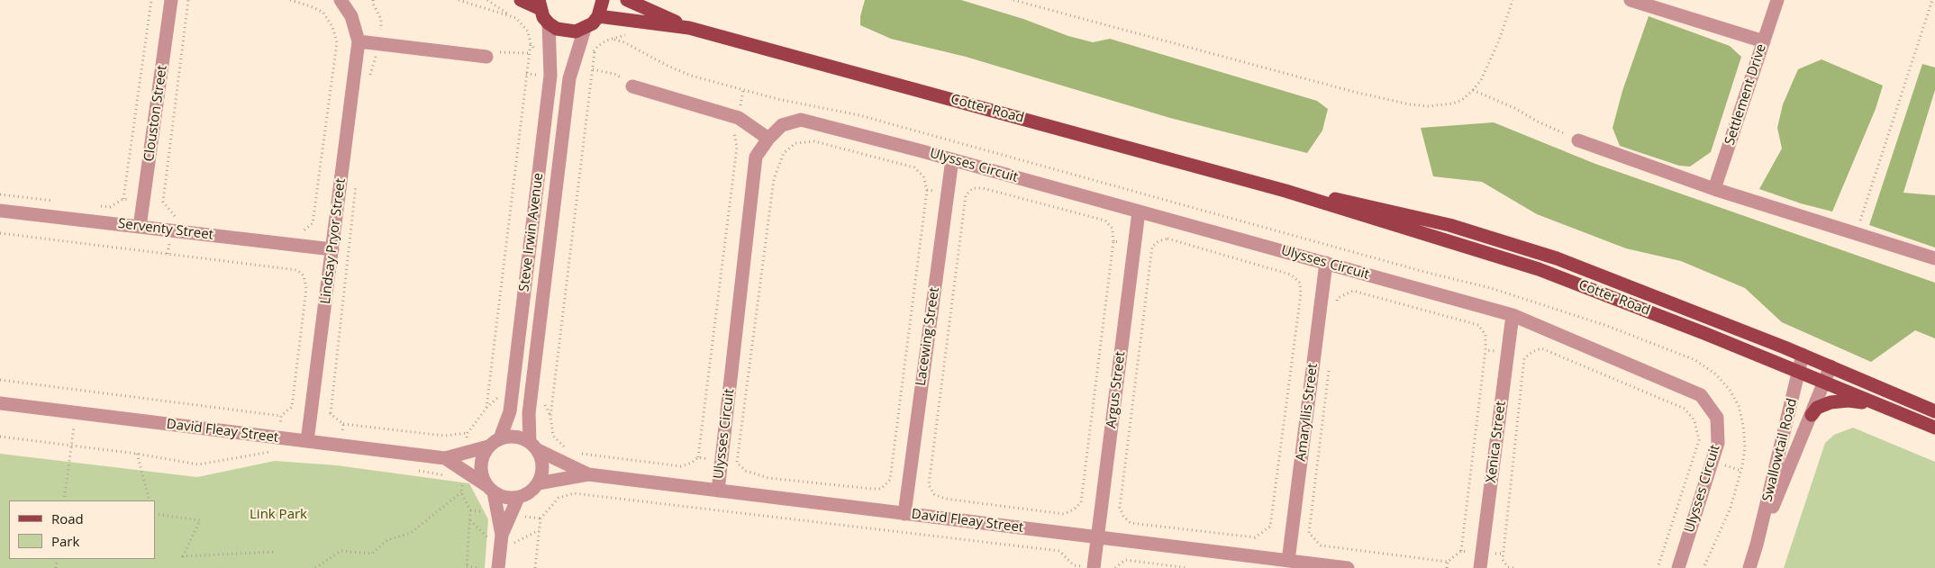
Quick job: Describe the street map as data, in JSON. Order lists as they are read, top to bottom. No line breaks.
{"streets":{"main road":["Cotter Road"],"street":["Settlement Drive","Clouston Street","Ulysses Circuit","Serventy Street","Steve Irwin Avenue","Lindsay Pryor Street","Lacewing Street","Argus Street","Amaryllis Street","David Fleay Street","Xenica Street","Swallowtail Road"]},"crossings":[["Cotter Road","Swallowtail Road"],["Clouston Street","Serventy Street"],["Ulysses Circuit","Lacewing Street"],["Ulysses Circuit","Argus Street"],["Ulysses Circuit","Amaryllis Street"],["Ulysses Circuit","David Fleay Street"],["Ulysses Circuit","Xenica Street"],["Serventy Street","Lindsay Pryor Street"],["Steve Irwin Avenue","David Fleay Street"],["Lindsay Pryor Street","David Fleay Street"],["Lacewing Street","David Fleay Street"],["Argus Street","David Fleay Street"],["Amaryllis Street","David Fleay Street"]],"parks":["Link Park"],"legend":["Road","Park"]}
